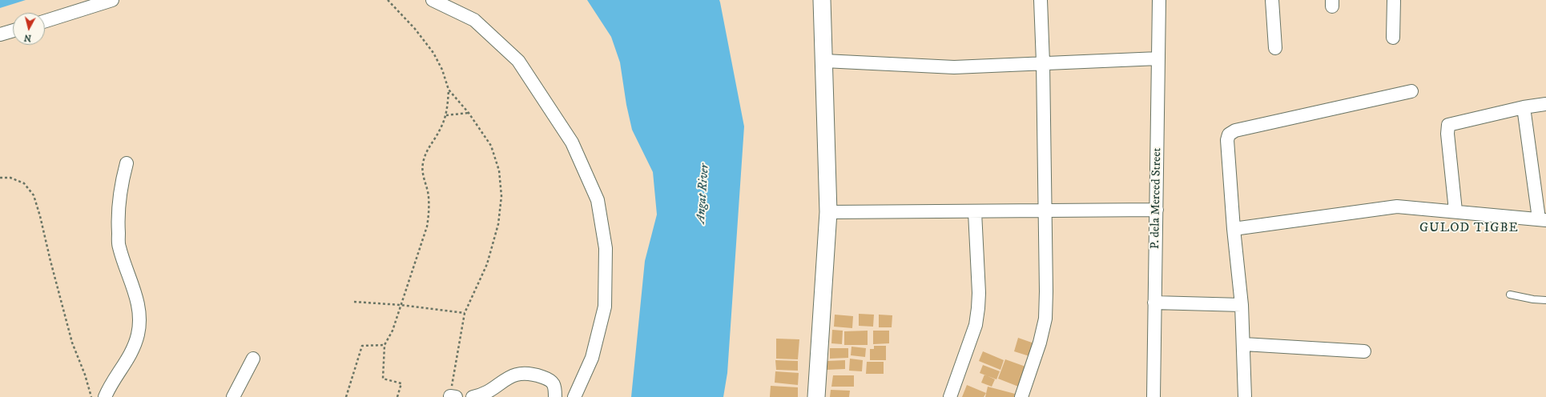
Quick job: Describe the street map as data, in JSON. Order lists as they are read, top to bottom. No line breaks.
{"streets":{"street":["P. dela Merced Street"]},"districts":["GULOD TIGBE"],"water":["Angat River"],"north":"bottom"}
